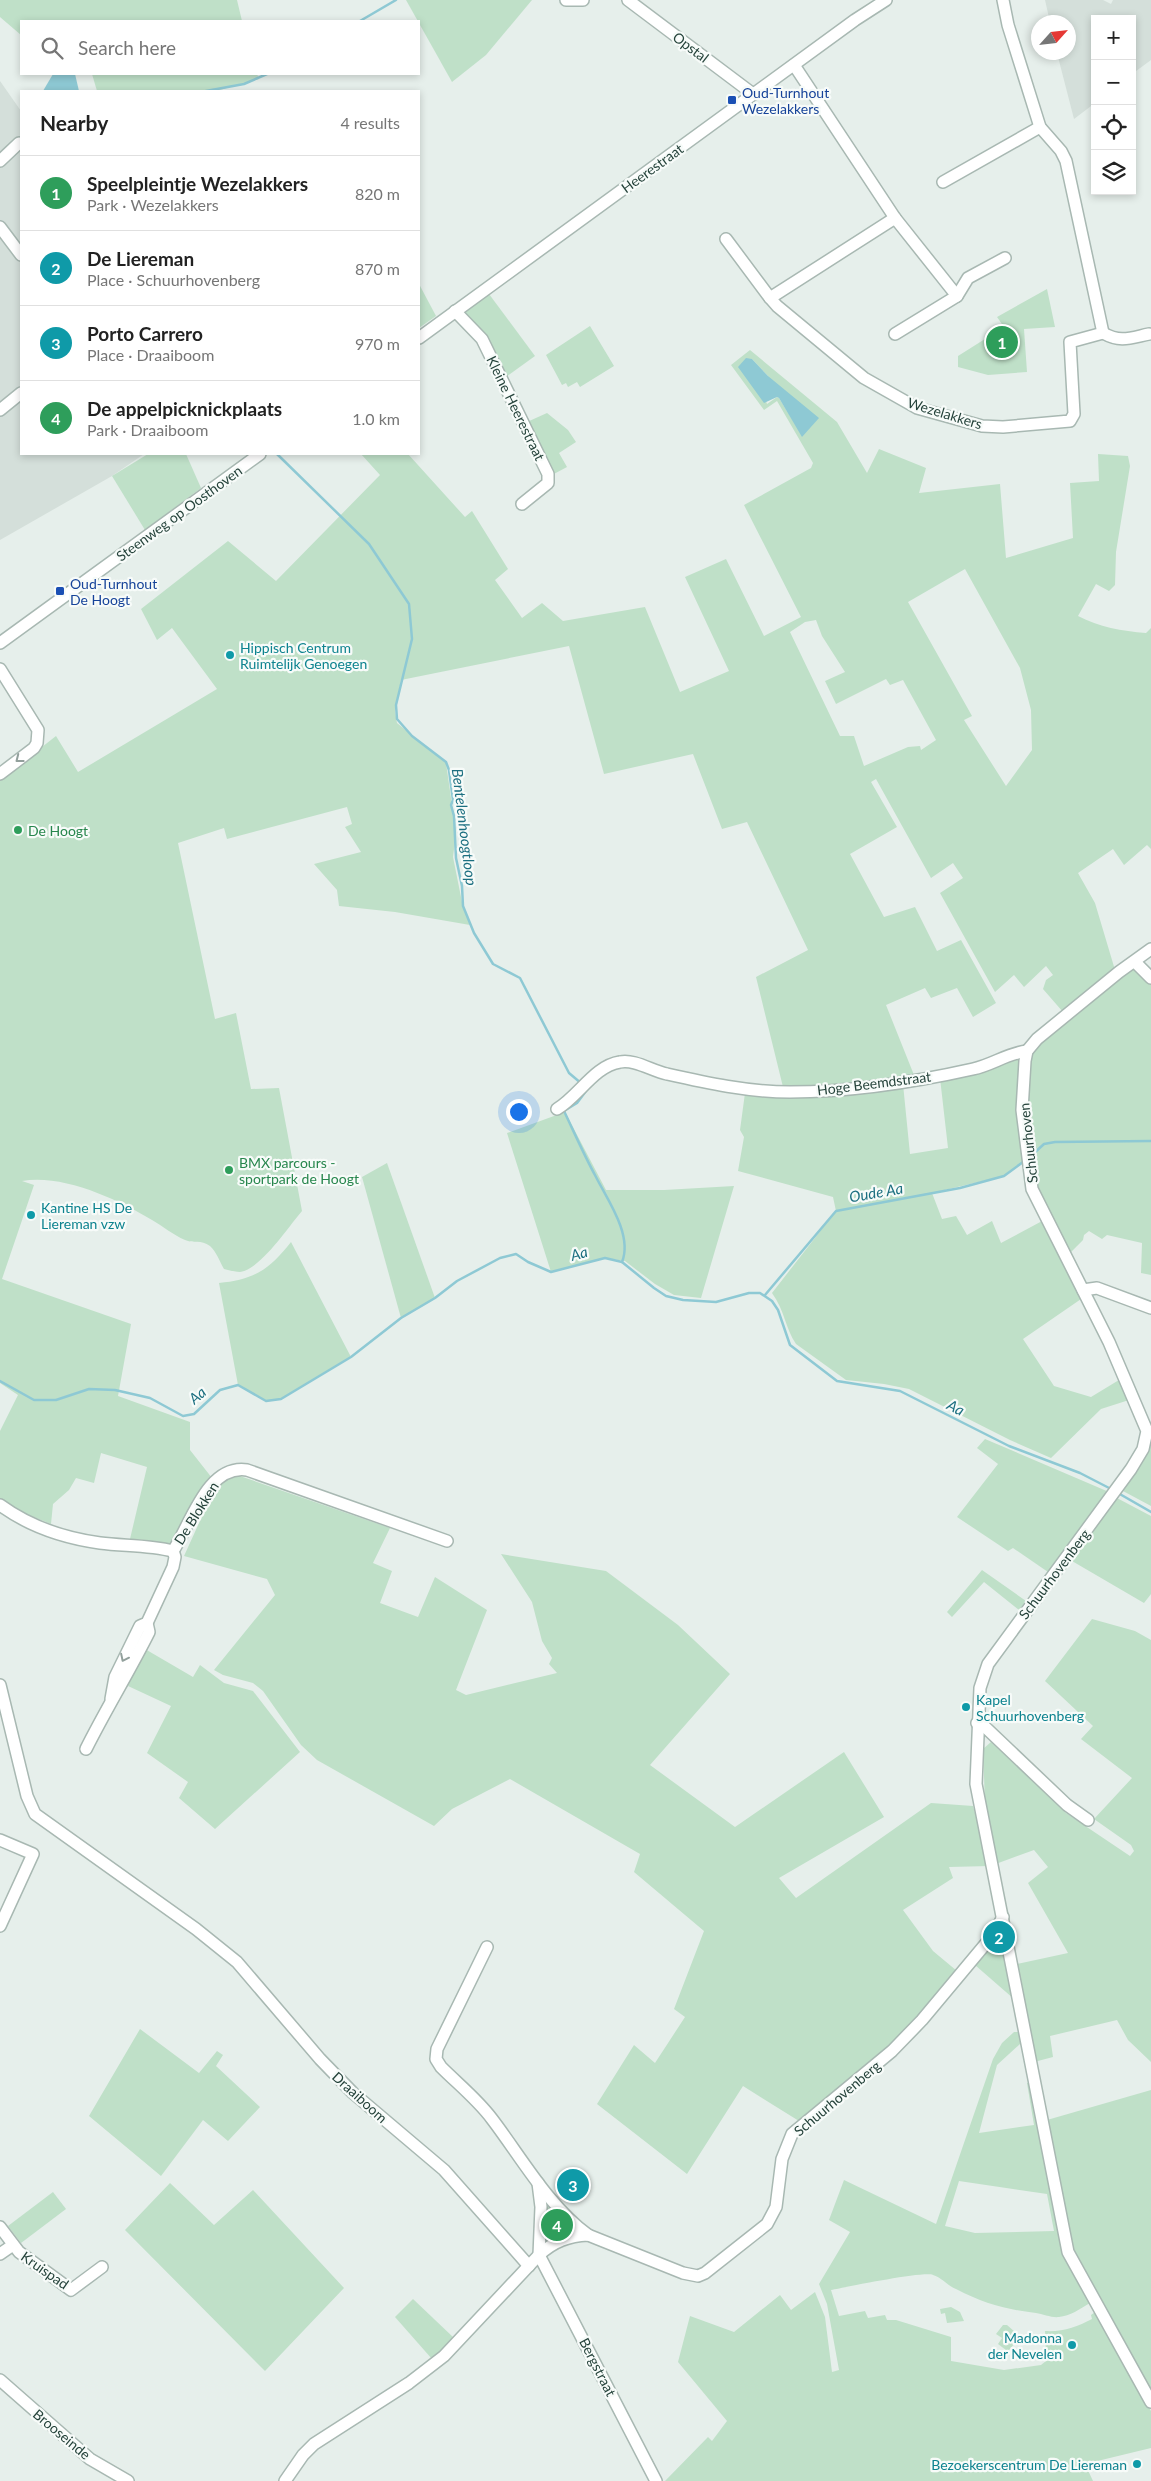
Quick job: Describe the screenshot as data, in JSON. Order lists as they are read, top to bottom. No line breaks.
{"streets":{"street":["Opstal","Heerestraat","Kleine Heerestraat","Wezelakkers","Steenweg op Oosthoven","Hoge Beemdstraat","Schuurhoven","De Blokken","Schuurhovenberg","Draaiboom","Kruispad","Bergstraat","Brooseinde"]},"crossings":[["Opstal","Heerestraat"],["Heerestraat","Kleine Heerestraat"],["Hoge Beemdstraat","Schuurhoven"],["Schuurhoven","Schuurhovenberg"]],"water":["Bentelenhoogtloop","Oude Aa","Aa"],"places":{"transit":["Oud-Turnhout Wezelakkers","Oud-Turnhout De Hoogt"],"other":["Hippisch Centrum Ruimtelijk Genoegen","De Hoogt","BMX parcours - sportpark de Hoogt","Kantine HS De Liereman vzw","Kapel Schuurhovenberg","Madonna der Nevelen","Bezoekerscentrum De Liereman"]},"north":"top right","page":{"map_buttons":["+","−"],"search":"Search here","heading":["Nearby","4 results"],"list":[{"mark":"1","name":"Speelpleintje Wezelakkers","note":"Park · Wezelakkers","value":"820 m"},{"mark":"2","name":"De Liereman","note":"Place · Schuurhovenberg","value":"870 m"},{"mark":"3","name":"Porto Carrero","note":"Place · Draaiboom","value":"970 m"},{"mark":"4","name":"De appelpicknickplaats","note":"Park · Draaiboom","value":"1.0 km"}],"pins":["1","2","3","4"]}}
